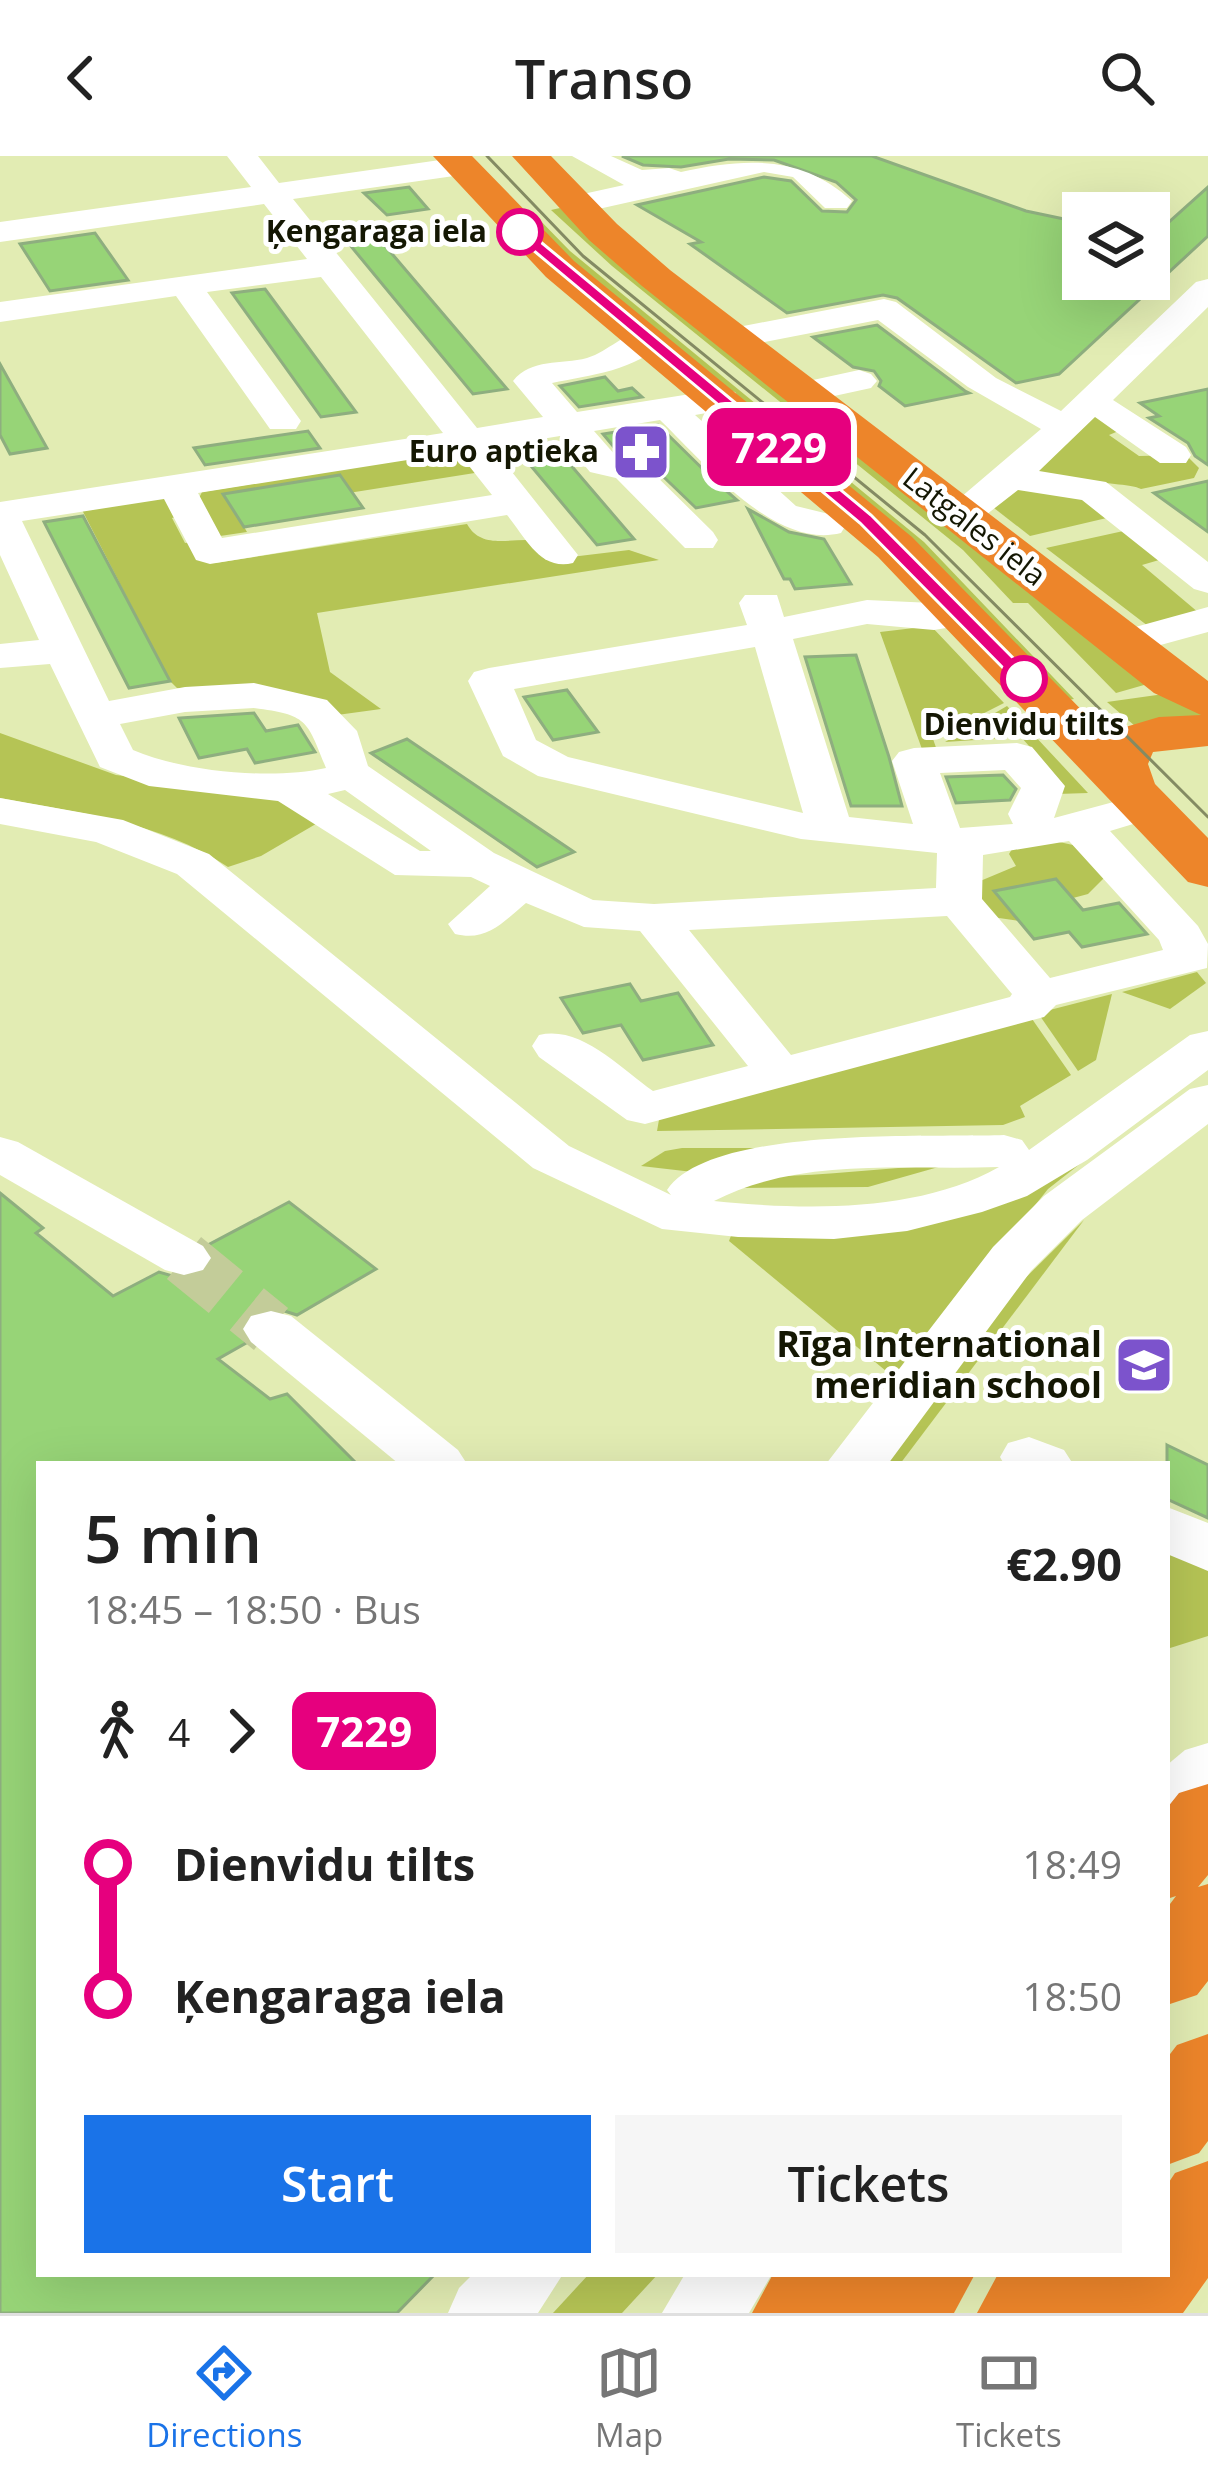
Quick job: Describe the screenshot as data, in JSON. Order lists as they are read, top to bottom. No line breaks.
{"streets":{"highway":["Latgales iela"]},"places":{"other":["Ķengaraga iela","Dienvidu tilts"],"pharmacy":["Euro aptieka"],"school or university":["Rīga International meridian school"]},"lines":["bus line 7229"],"page":{"header":"Transo","on_map":"7229","heading":["5 min","18:45 – 18:50 · Bus","€2.90"],"legs":["4","7229"],"list":[{"name":"Dienvidu tilts","value":"18:49"},{"name":"Ķengaraga iela","value":"18:50"}],"buttons":["Start","Tickets"],"tabs":["Directions","Map","Tickets"]}}
